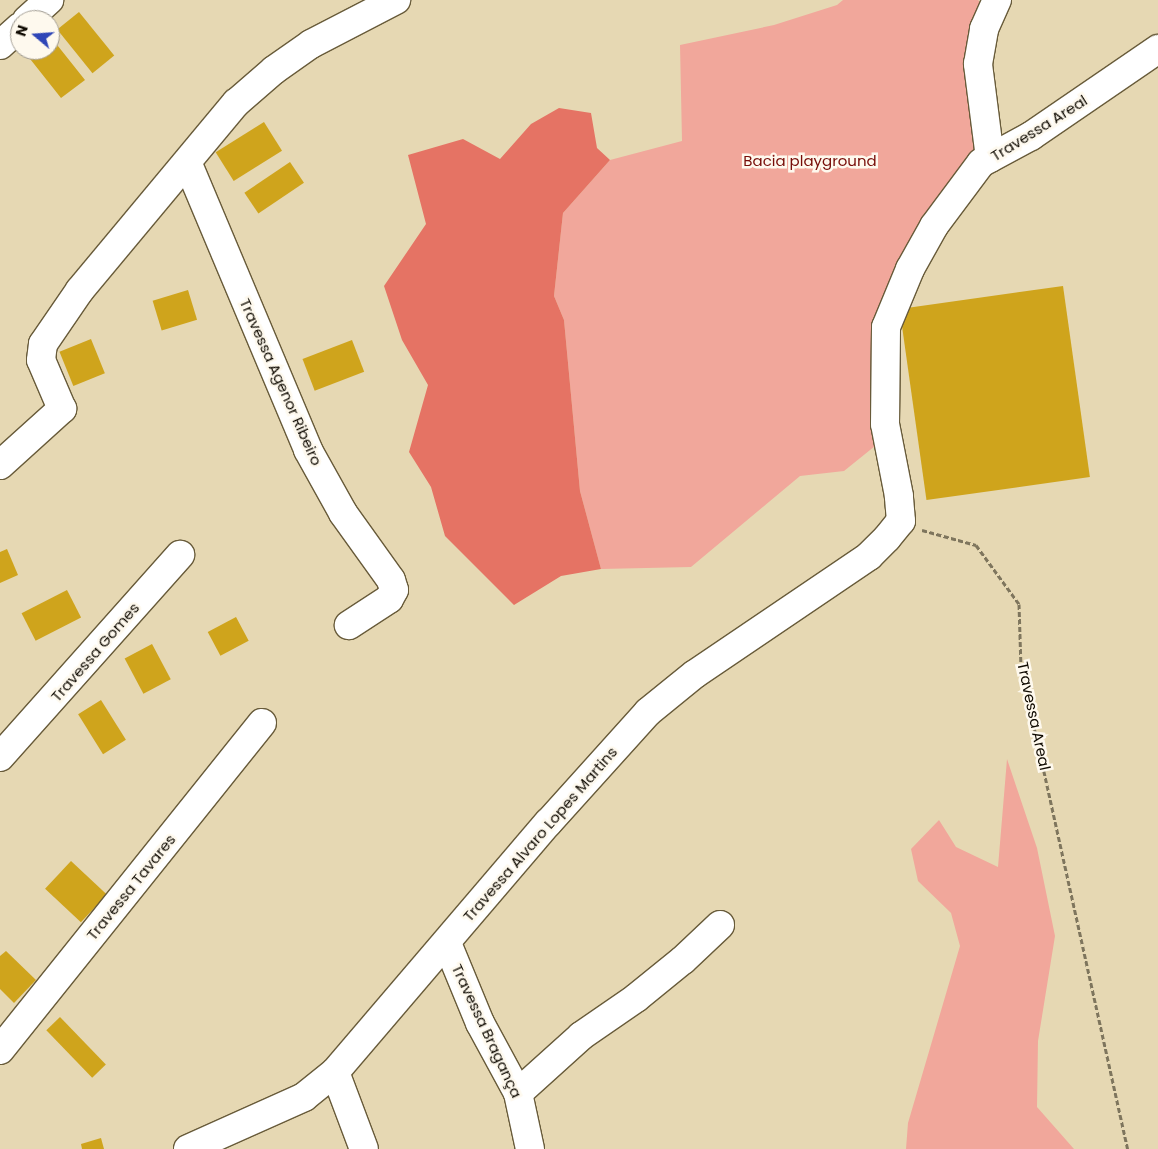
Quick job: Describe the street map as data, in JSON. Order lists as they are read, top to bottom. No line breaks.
{"streets":{"street":["Travessa Areal","Travessa Agenor Ribeiro","Travessa Gomes","Travessa Alvaro Lopes Martins","Travessa Tavares","Travessa Bragança"]},"crossings":[["Travessa Areal","Travessa Alvaro Lopes Martins"],["Travessa Alvaro Lopes Martins","Travessa Bragança"]],"parks":["Bacia playground"],"north":"left"}
